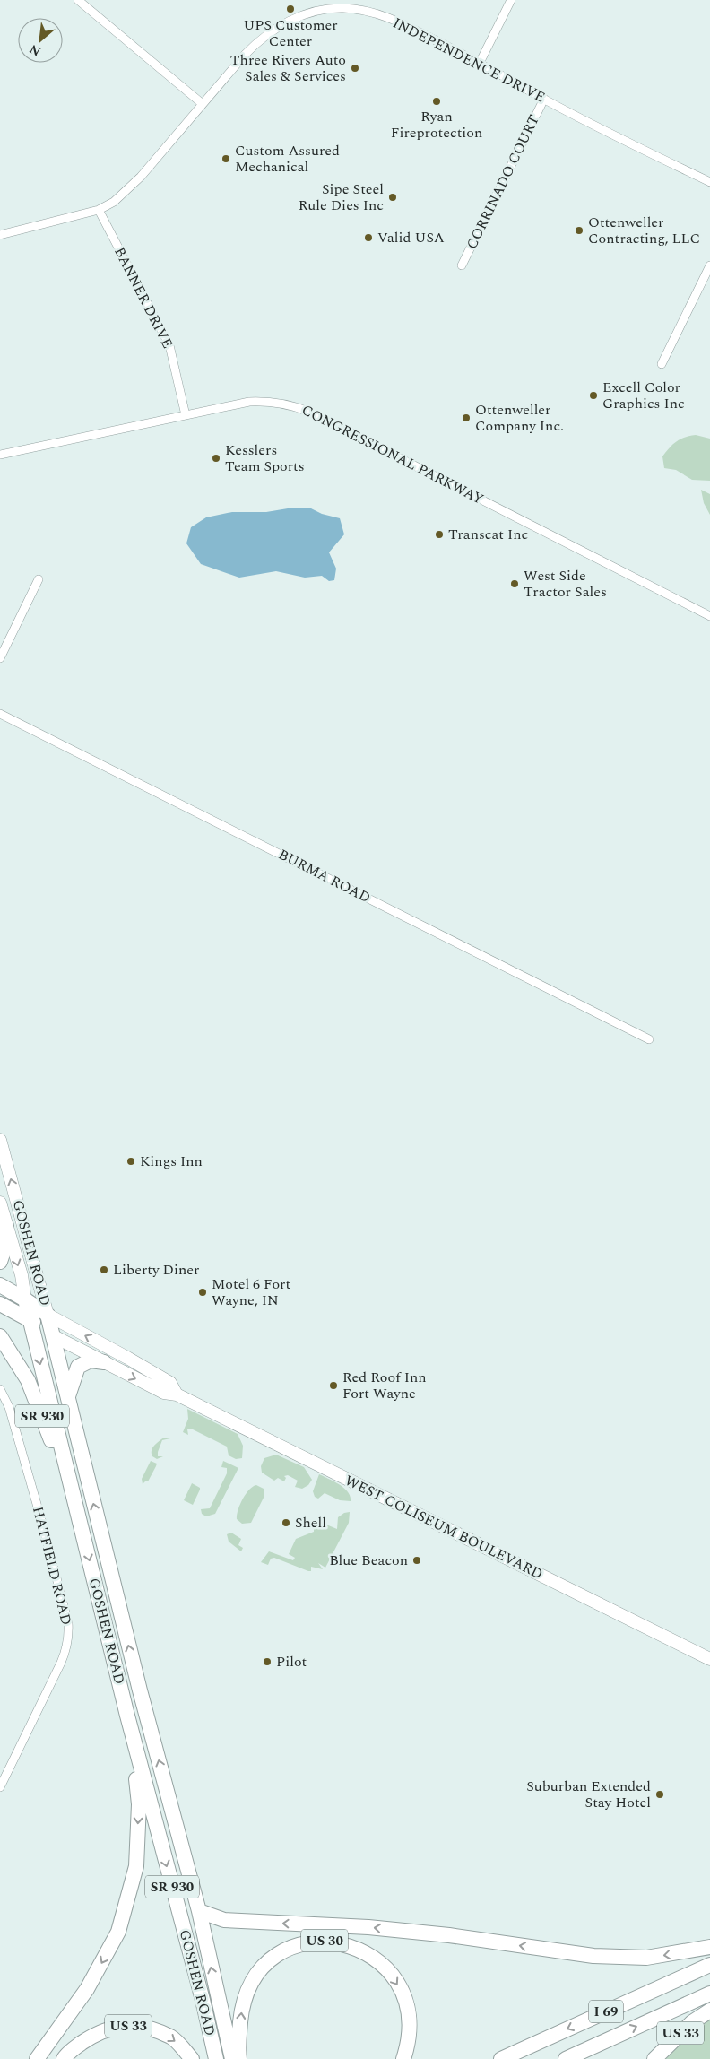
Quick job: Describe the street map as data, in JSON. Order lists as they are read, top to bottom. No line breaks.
{"streets":{"highway":["GOSHEN ROAD","SR 930","WEST COLISEUM BOULEVARD","US 30","I 69","US 33"],"street":["INDEPENDENCE DRIVE","CORRINADO COURT","BANNER DRIVE","CONGRESSIONAL PARKWAY","BURMA ROAD","HATFIELD ROAD"]},"crossings":[["INDEPENDENCE DRIVE","CORRINADO COURT"],["INDEPENDENCE DRIVE","BANNER DRIVE"],["BANNER DRIVE","CONGRESSIONAL PARKWAY"],["GOSHEN ROAD","SR 930"],["GOSHEN ROAD","WEST COLISEUM BOULEVARD"],["SR 930","WEST COLISEUM BOULEVARD"]],"places":["UPS Customer Center","Three Rivers Auto Sales & Services","Ryan Fireprotection","Custom Assured Mechanical","Sipe Steel Rule Dies Inc","Ottenweller Contracting, LLC","Valid USA","Excell Color Graphics Inc","Ottenweller Company Inc.","Kesslers Team Sports","Transcat Inc","West Side Tractor Sales","Kings Inn","Liberty Diner","Motel 6 Fort Wayne, IN","Red Roof Inn Fort Wayne","Shell","Blue Beacon","Pilot","Suburban Extended Stay Hotel"],"north":"bottom left"}
